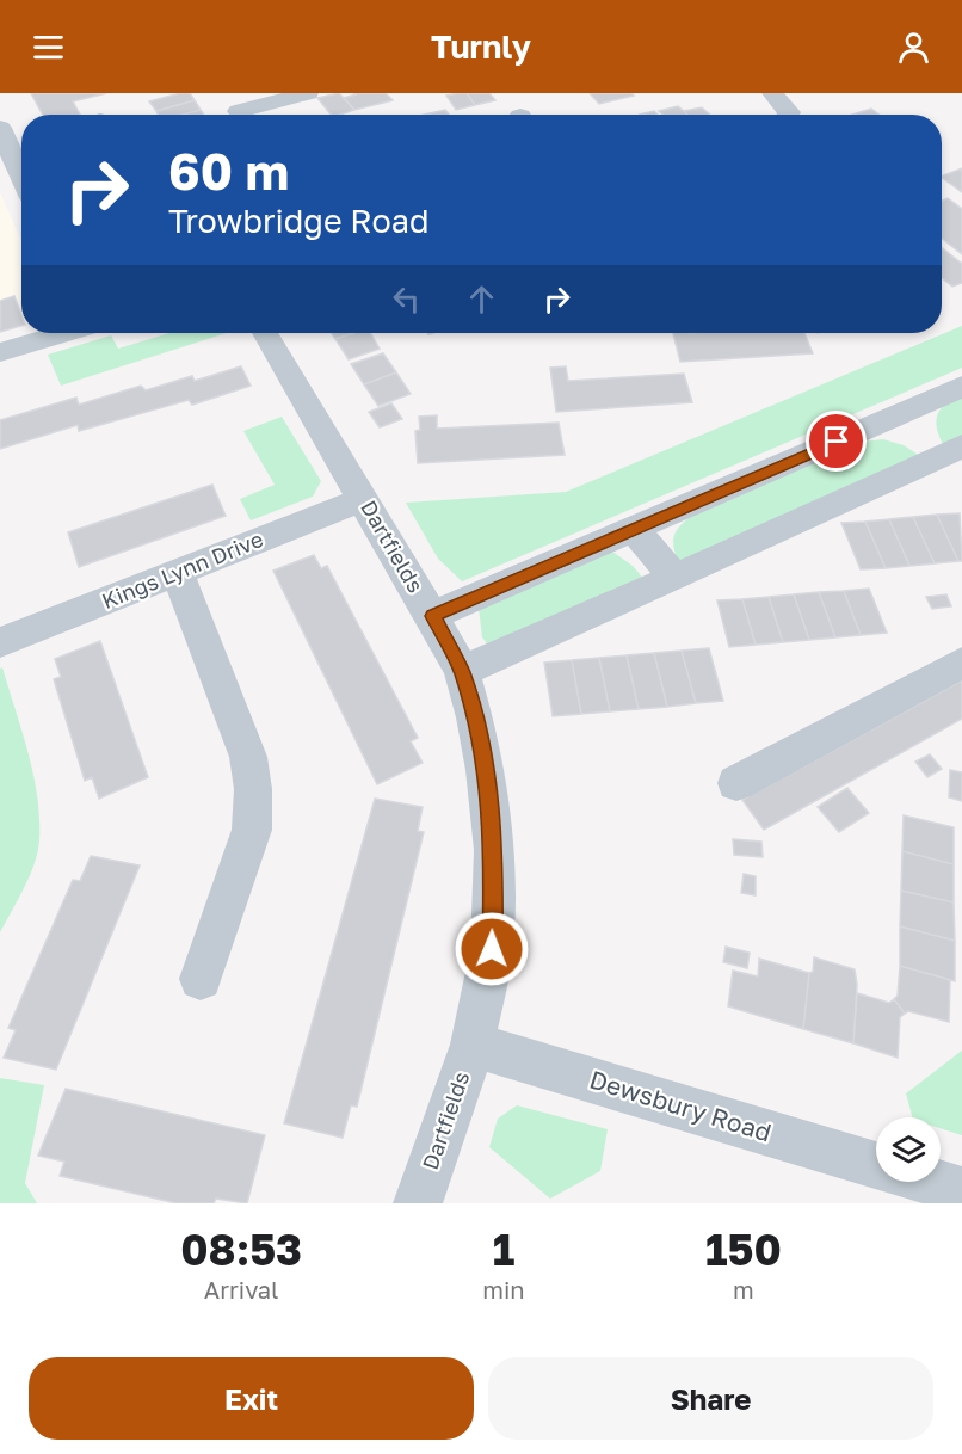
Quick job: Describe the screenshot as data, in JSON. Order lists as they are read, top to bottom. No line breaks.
{"streets":{"street":["Dartfields","Kings Lynn Drive","Dewsbury Road"]},"crossings":[["Dartfields","Kings Lynn Drive"],["Dartfields","Dewsbury Road"]],"page":{"header":"Turnly","turn":["60 m","Trowbridge Road"],"eta":["08:53","Arrival","1","min","150","m"],"buttons":["Exit","Share"]}}
